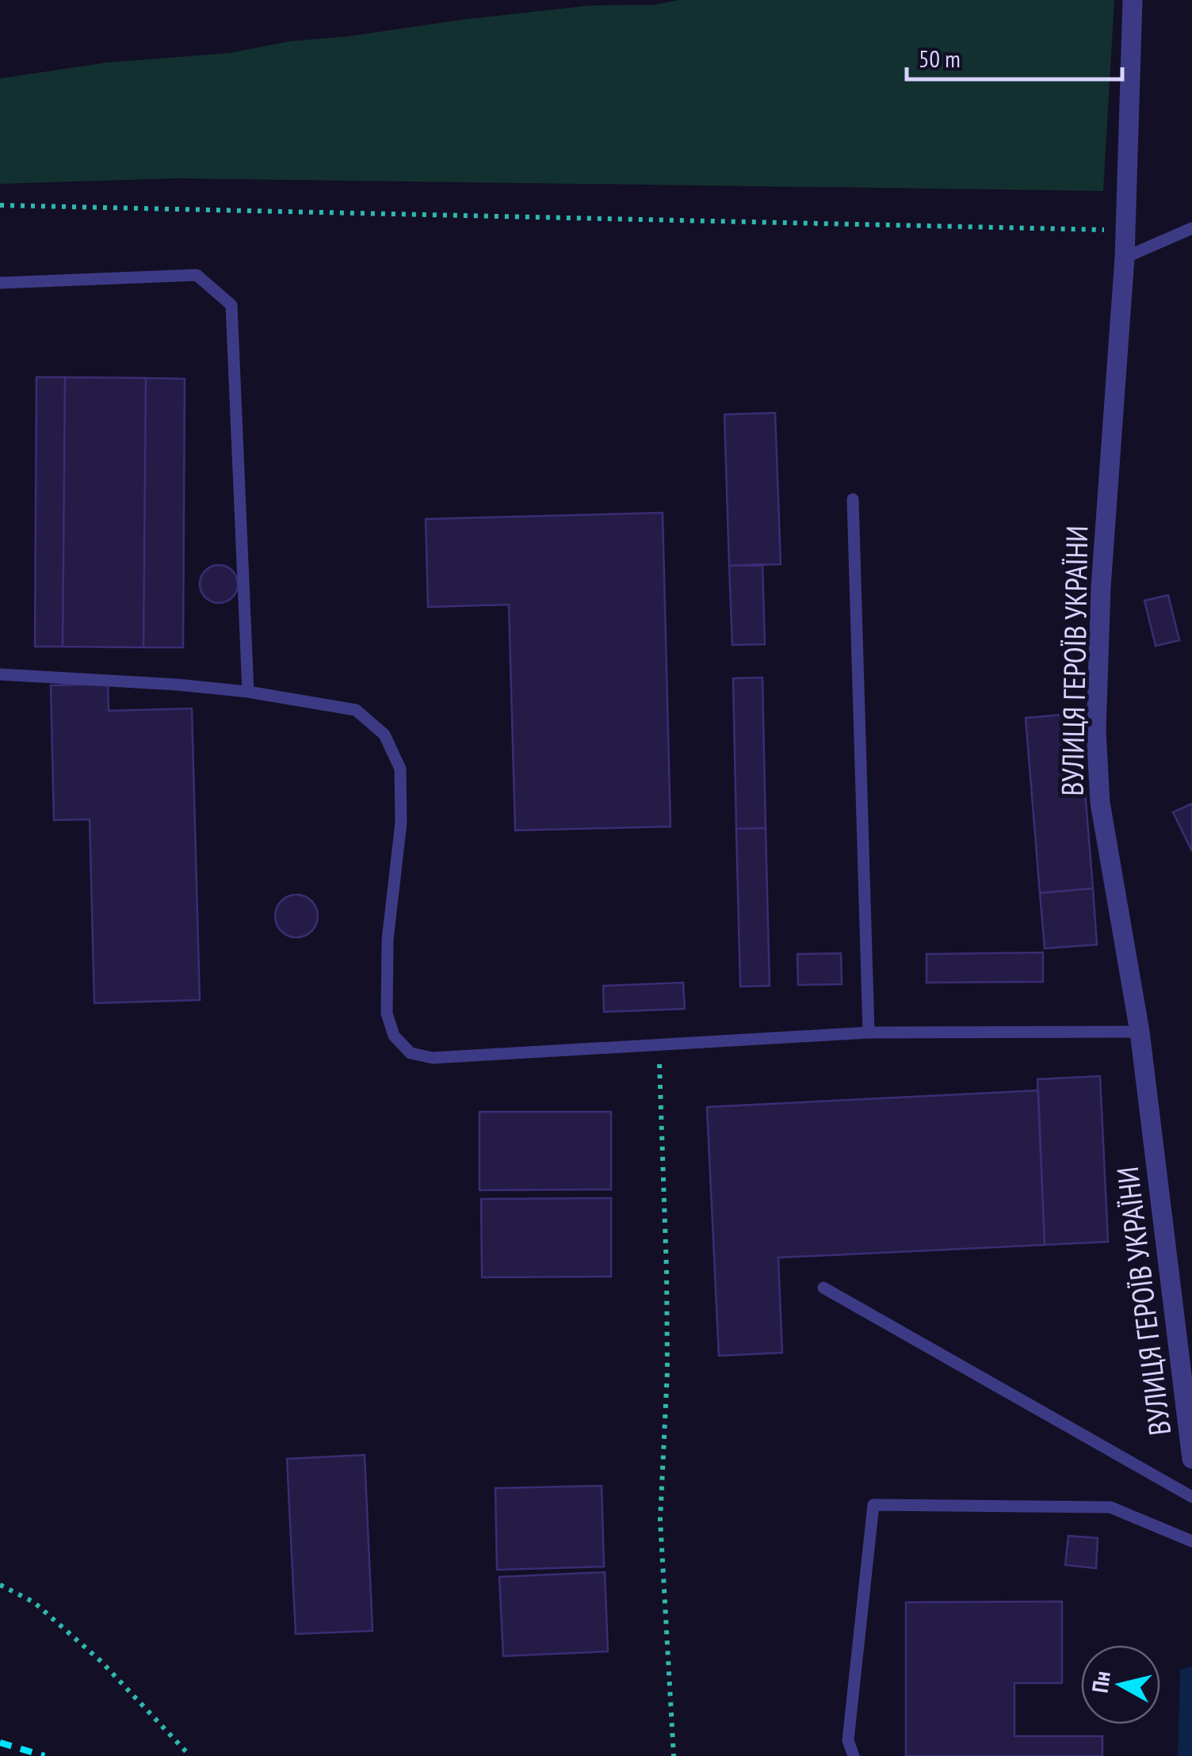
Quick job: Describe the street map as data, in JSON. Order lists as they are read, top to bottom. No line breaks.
{"streets":{"street":["ВУЛИЦЯ ГЕРОЇВ УКРАЇНИ"]},"scale_bar":"50 m","north":"left"}
